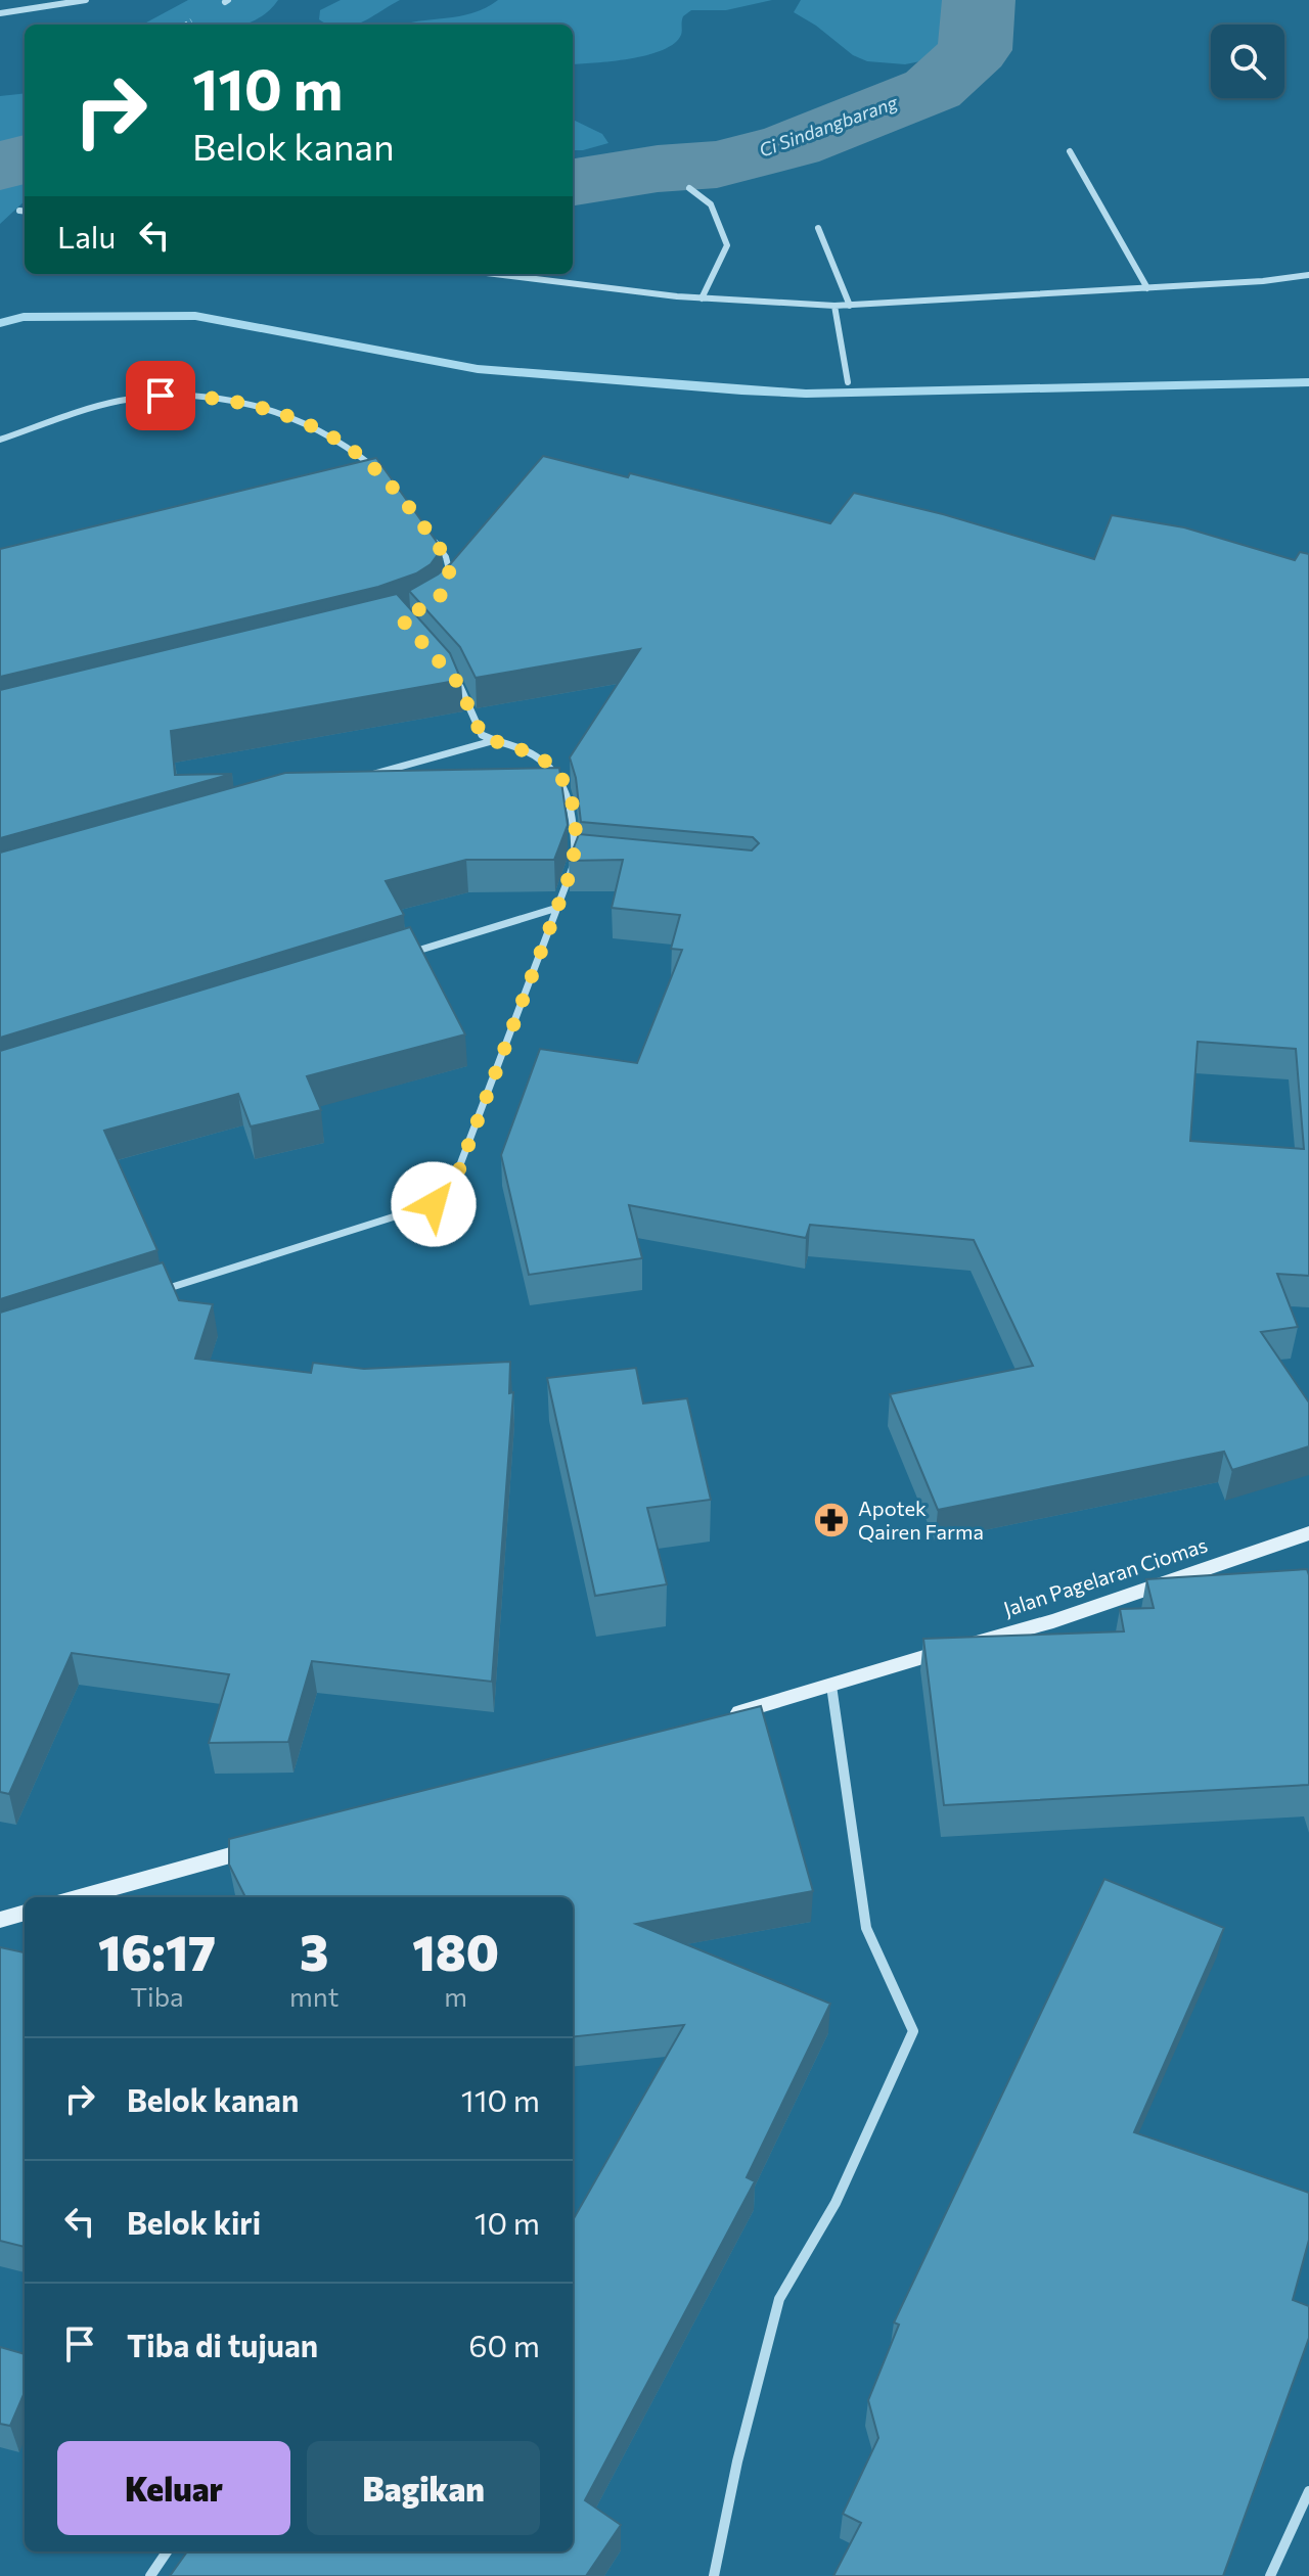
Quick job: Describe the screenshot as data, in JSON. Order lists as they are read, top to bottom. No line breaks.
{"streets":{"main road":["Jalan Pagelaran Ciomas"]},"water":["Ci Sindangbarang"],"places":{"pharmacy":["Apotek Qairen Farma"]},"page":{"turn":["110 m","Belok kanan"],"then":"Lalu","eta":["16:17","Tiba","3","mnt","180","m"],"list":[{"name":"Belok kanan","value":"110 m"},{"name":"Belok kiri","value":"10 m"},{"name":"Tiba di tujuan","value":"60 m"}],"buttons":["Keluar","Bagikan"]}}
